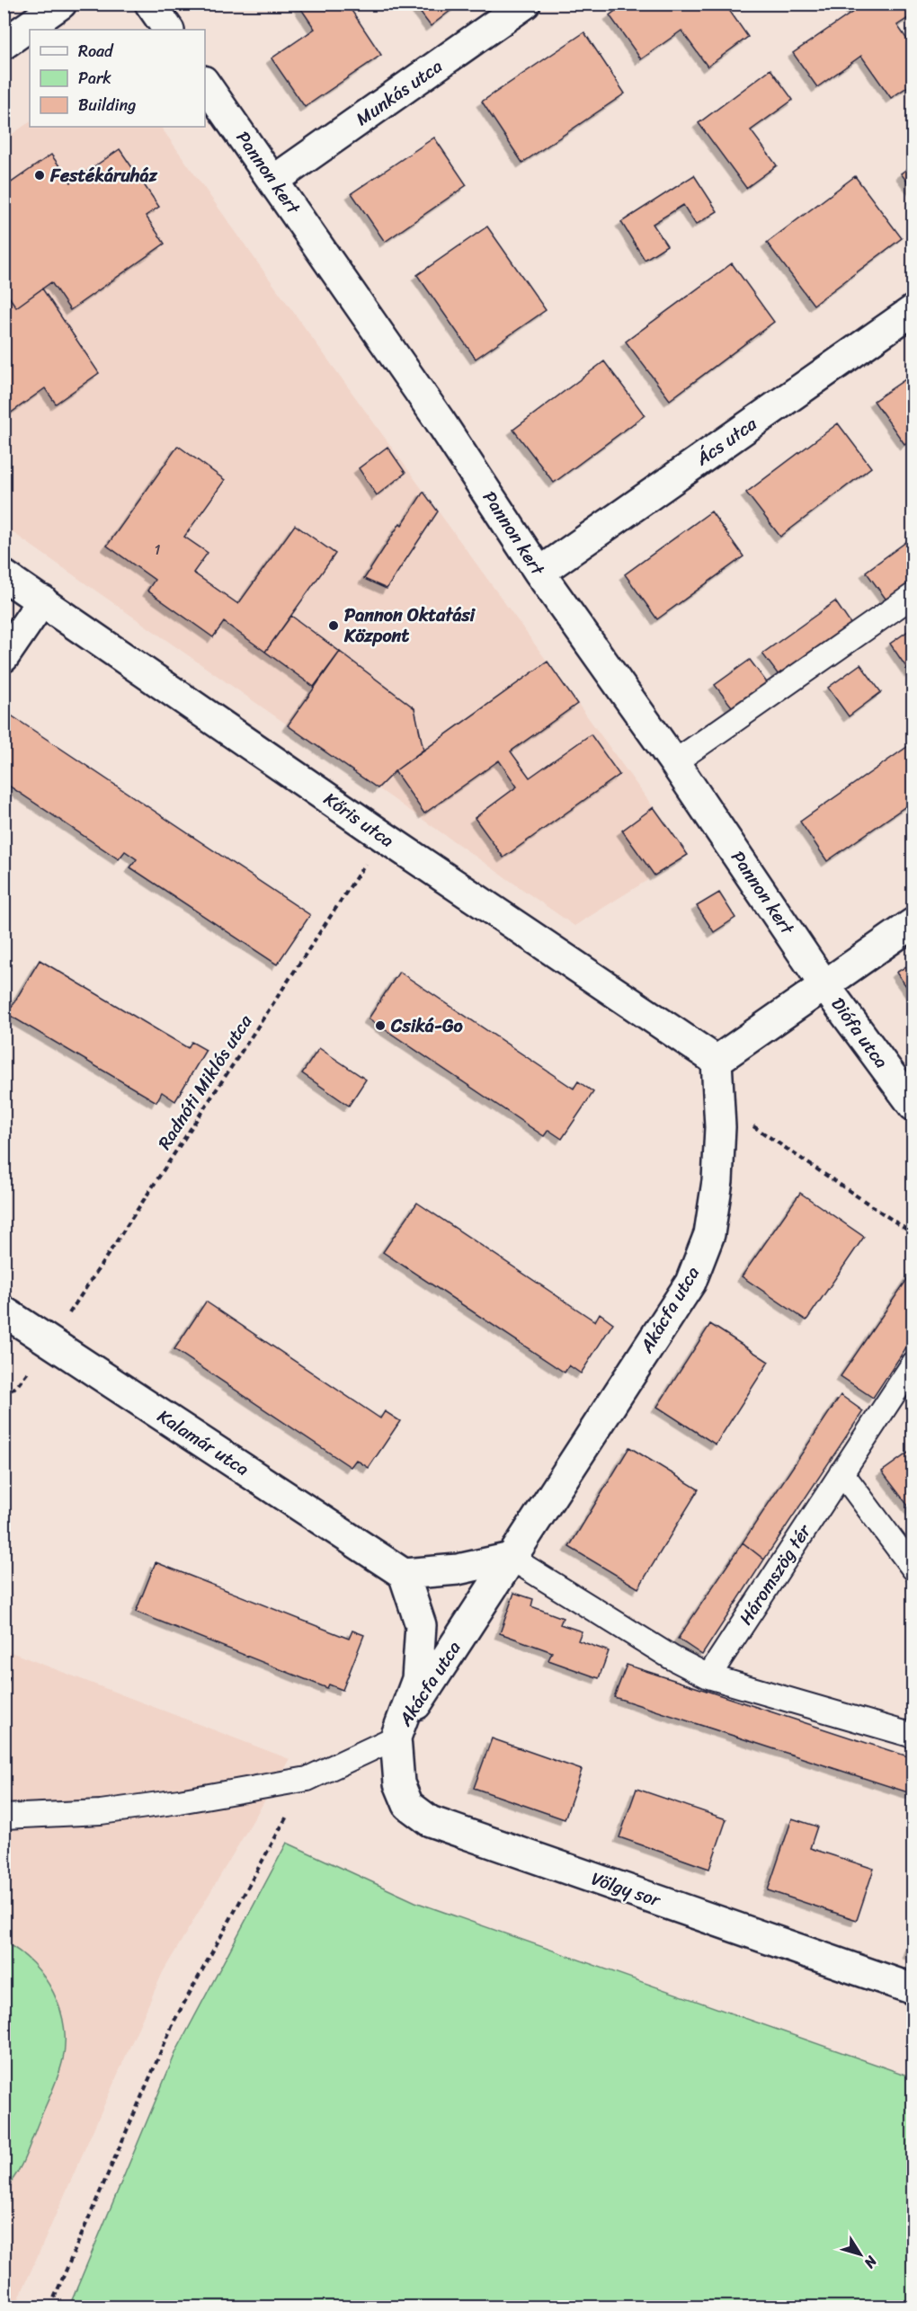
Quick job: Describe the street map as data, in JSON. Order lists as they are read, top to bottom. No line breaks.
{"streets":{"street":["Munkás utca","Pannon kert","Ács utca","Kőris utca","Diófa utca","Akácfa utca","Kalamár utca","Völgy sor"],"lane":["Háromszög tér"],"path":["Radnóti Miklós utca"]},"crossings":[["Munkás utca","Pannon kert"],["Pannon kert","Ács utca"],["Pannon kert","Diófa utca"],["Kőris utca","Radnóti Miklós utca"],["Kőris utca","Akácfa utca"],["Radnóti Miklós utca","Kalamár utca"],["Akácfa utca","Kalamár utca"],["Akácfa utca","Völgy sor"]],"places":["Festékáruház","Pannon Oktatási Központ","Csiká-Go"],"house_numbers":["1"],"legend":["Road","Park","Building"],"north":"bottom right"}
